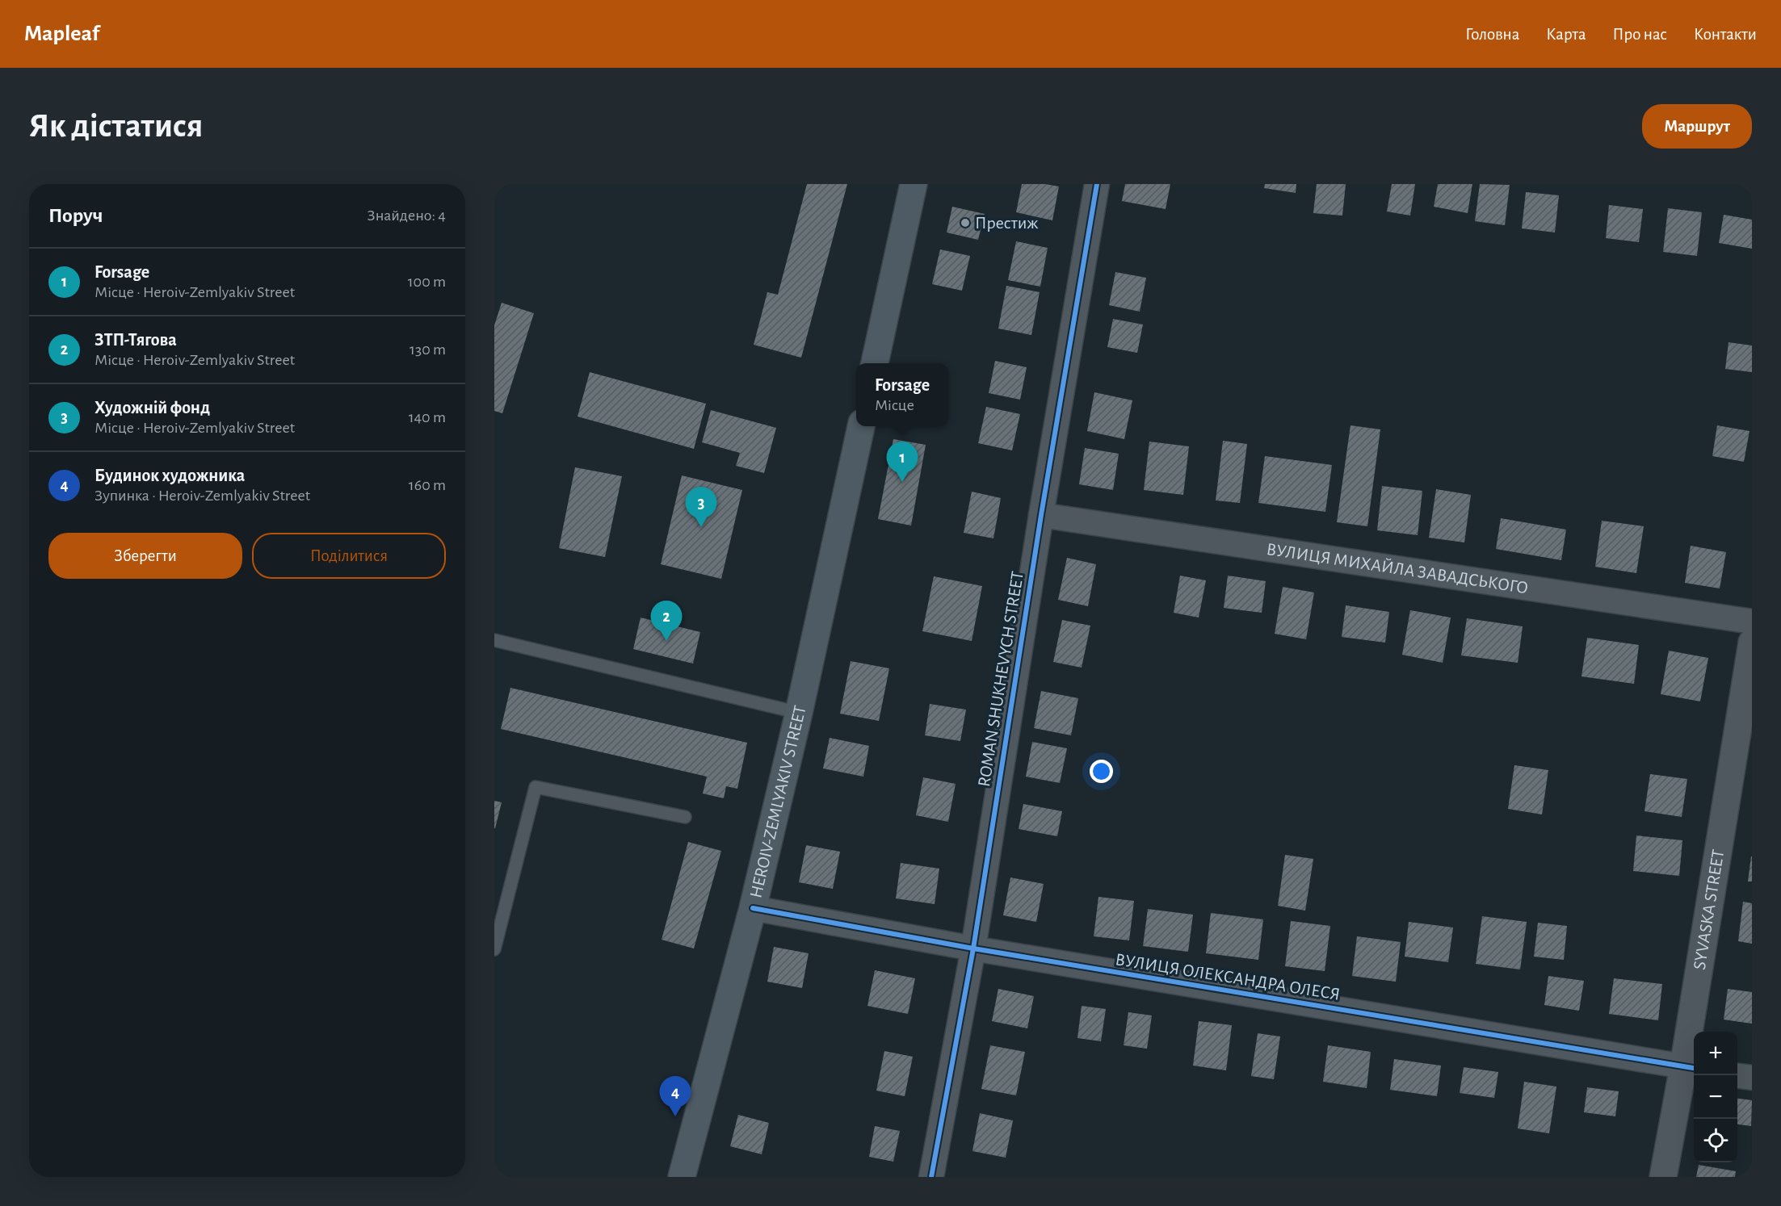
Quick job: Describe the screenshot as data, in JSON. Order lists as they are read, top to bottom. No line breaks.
{"streets":{"main road":["HEROIV-ZEMLYAKIV STREET"],"street":["ВУЛИЦЯ МИХАЙЛА ЗАВАДСЬКОГО","ROMAN SHUKHEVYCH STREET","SYVASKA STREET","ВУЛИЦЯ ОЛЕКСАНДРА ОЛЕСЯ"]},"crossings":[["ВУЛИЦЯ МИХАЙЛА ЗАВАДСЬКОГО","ROMAN SHUKHEVYCH STREET"],["ROMAN SHUKHEVYCH STREET","ВУЛИЦЯ ОЛЕКСАНДРА ОЛЕСЯ"],["HEROIV-ZEMLYAKIV STREET","ВУЛИЦЯ ОЛЕКСАНДРА ОЛЕСЯ"],["SYVASKA STREET","ВУЛИЦЯ ОЛЕКСАНДРА ОЛЕСЯ"]],"places":["Престиж"],"page":{"header":"Mapleaf","nav":["Головна","Карта","Про нас","Контакти"],"buttons":["Маршрут",["Зберегти","Поділитися"]],"title":"Як дістатися","heading":["Поруч","Знайдено: 4"],"list":[{"mark":"1","name":"Forsage","note":"Місце · Heroiv-Zemlyakiv Street","value":"100 m"},{"mark":"2","name":"ЗТП-Тягова","note":"Місце · Heroiv-Zemlyakiv Street","value":"130 m"},{"mark":"3","name":"Художній фонд","note":"Місце · Heroiv-Zemlyakiv Street","value":"140 m"},{"mark":"4","name":"Будинок художника","note":"Зупинка · Heroiv-Zemlyakiv Street","value":"160 m"}],"popup":["Forsage","Місце"],"pins":["1","3","2","4"],"map_buttons":["+","−"]}}
